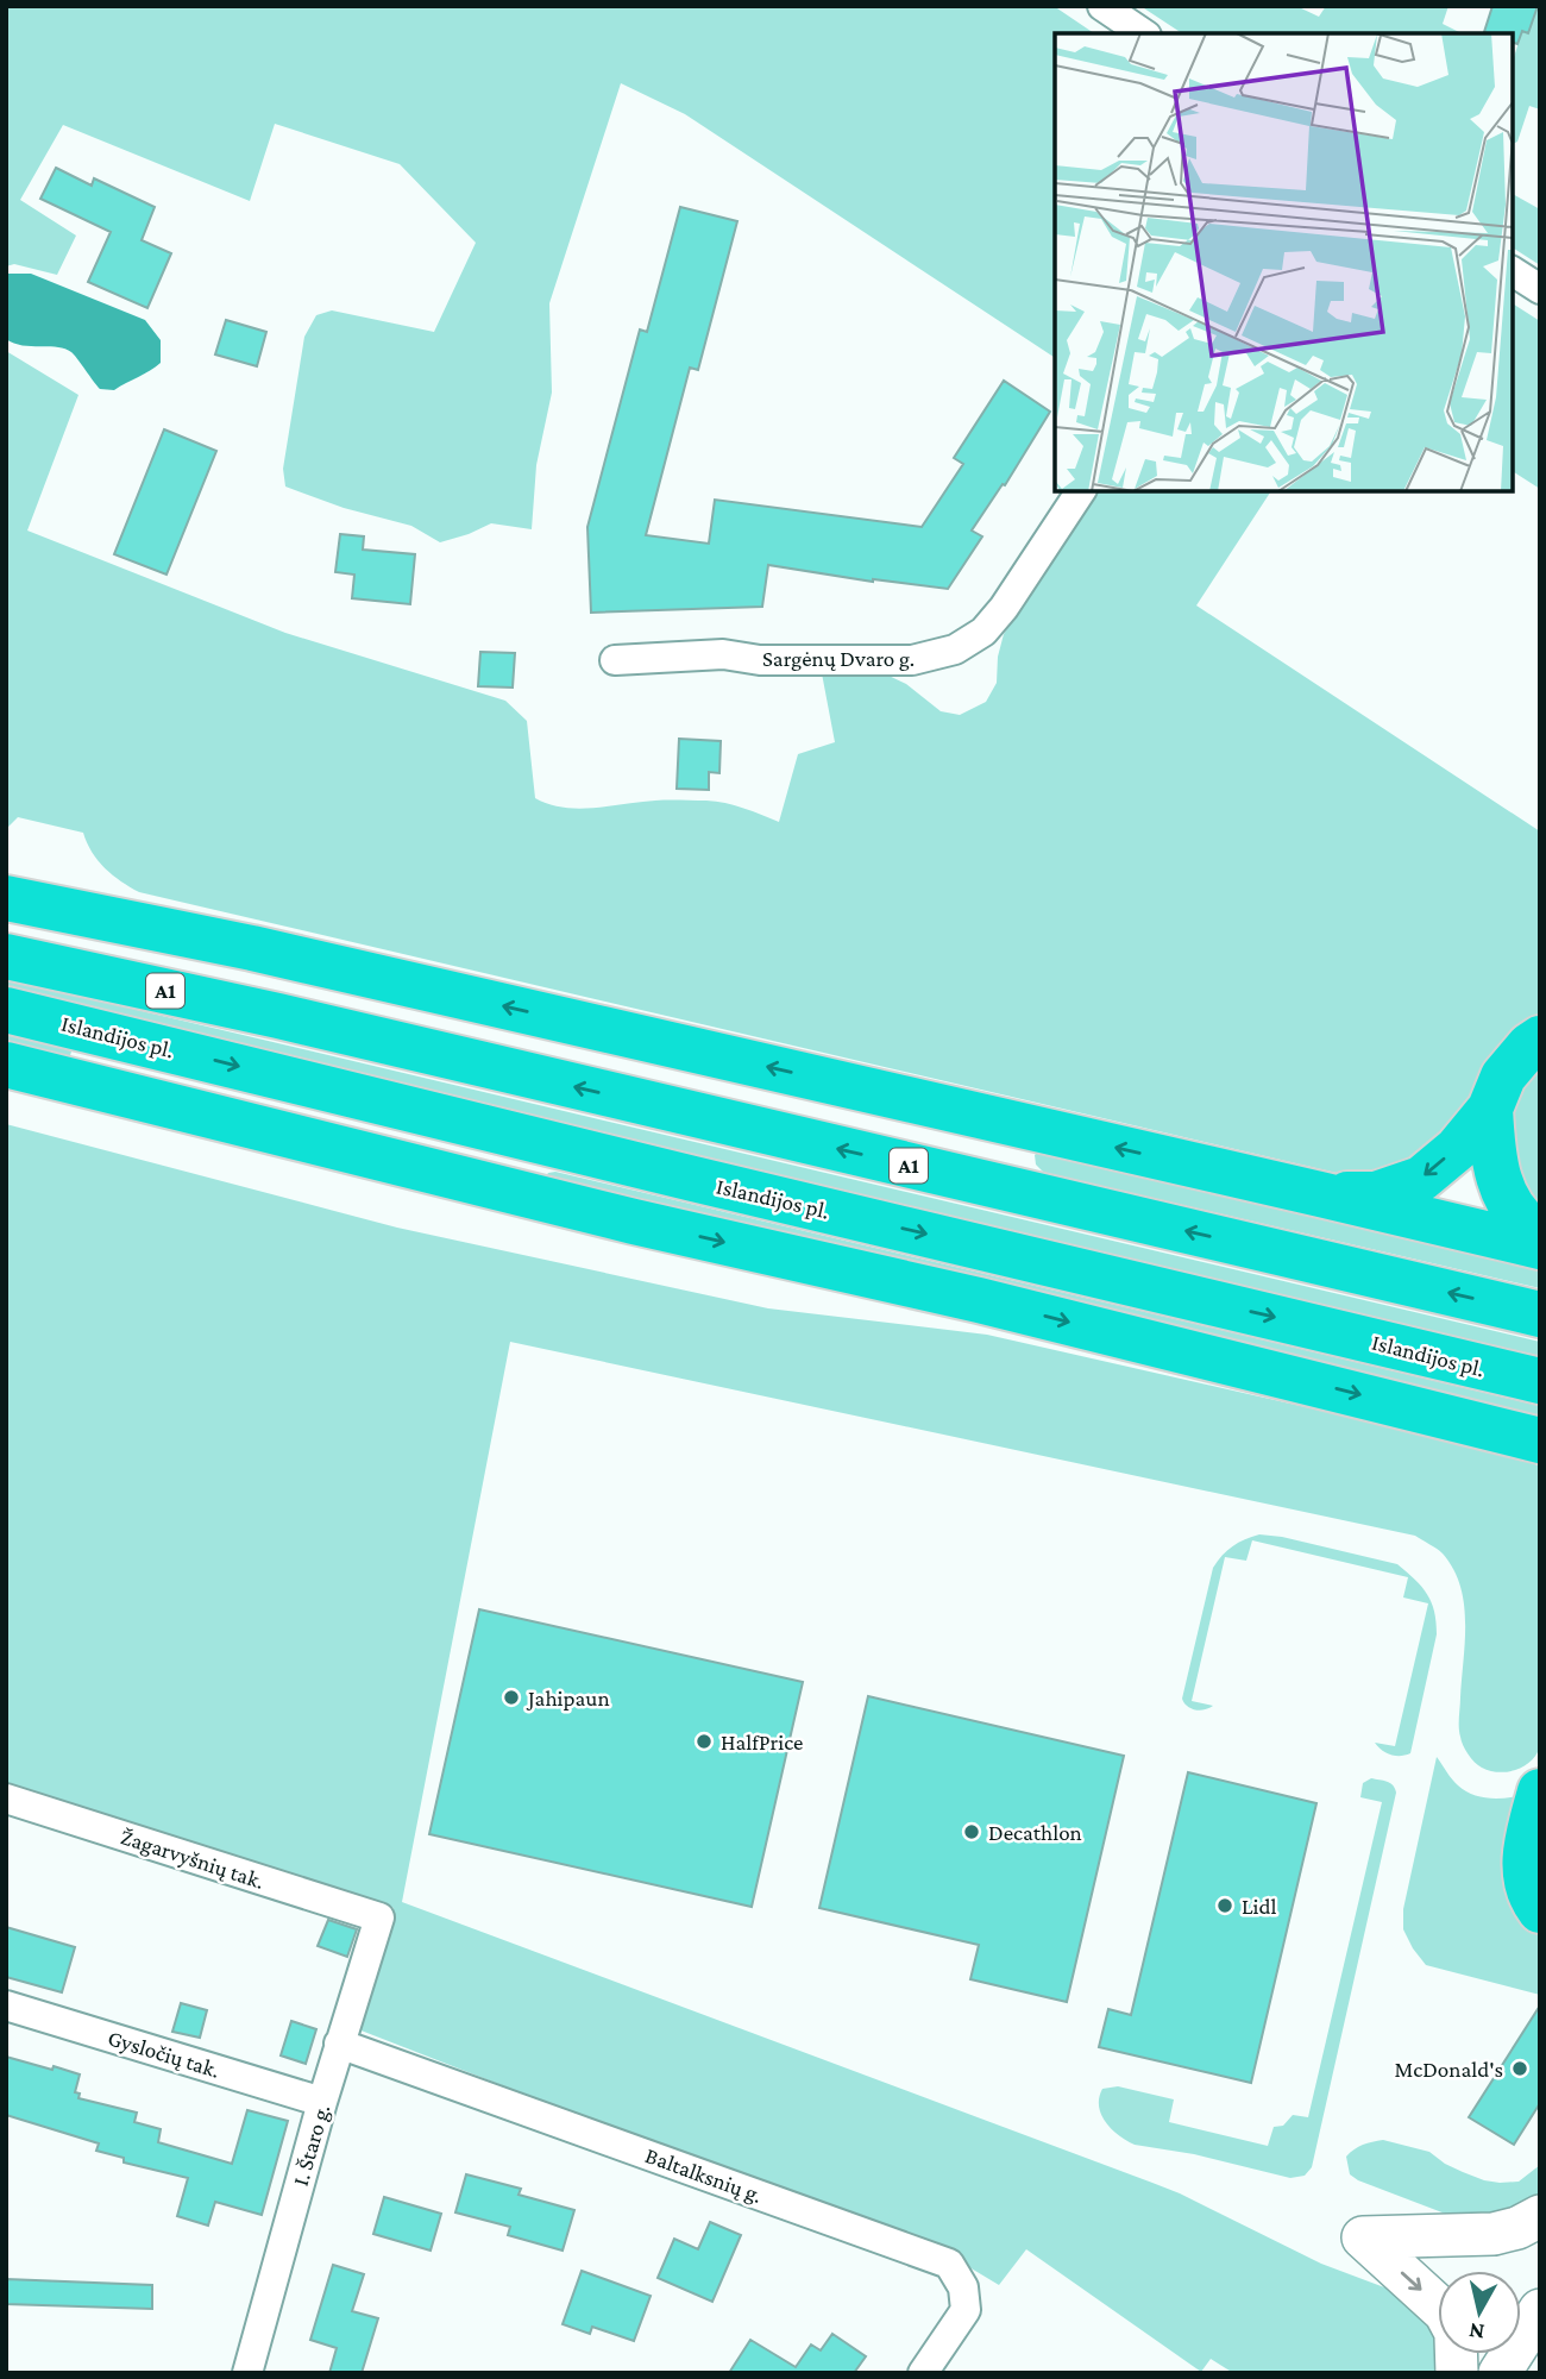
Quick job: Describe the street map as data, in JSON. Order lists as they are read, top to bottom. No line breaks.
{"streets":{"highway":["A1","Islandijos pl."],"street":["Sargėnų Dvaro g.","Žagarvyšnių tak.","Gysločių tak.","I. Štaro g.","Baltalksnių g."]},"crossings":[["Žagarvyšnių tak.","I. Štaro g."],["Gysločių tak.","I. Štaro g."],["I. Štaro g.","Baltalksnių g."]],"places":["Jahipaun","HalfPrice","Decathlon","Lidl","McDonald's"],"north":"bottom"}
